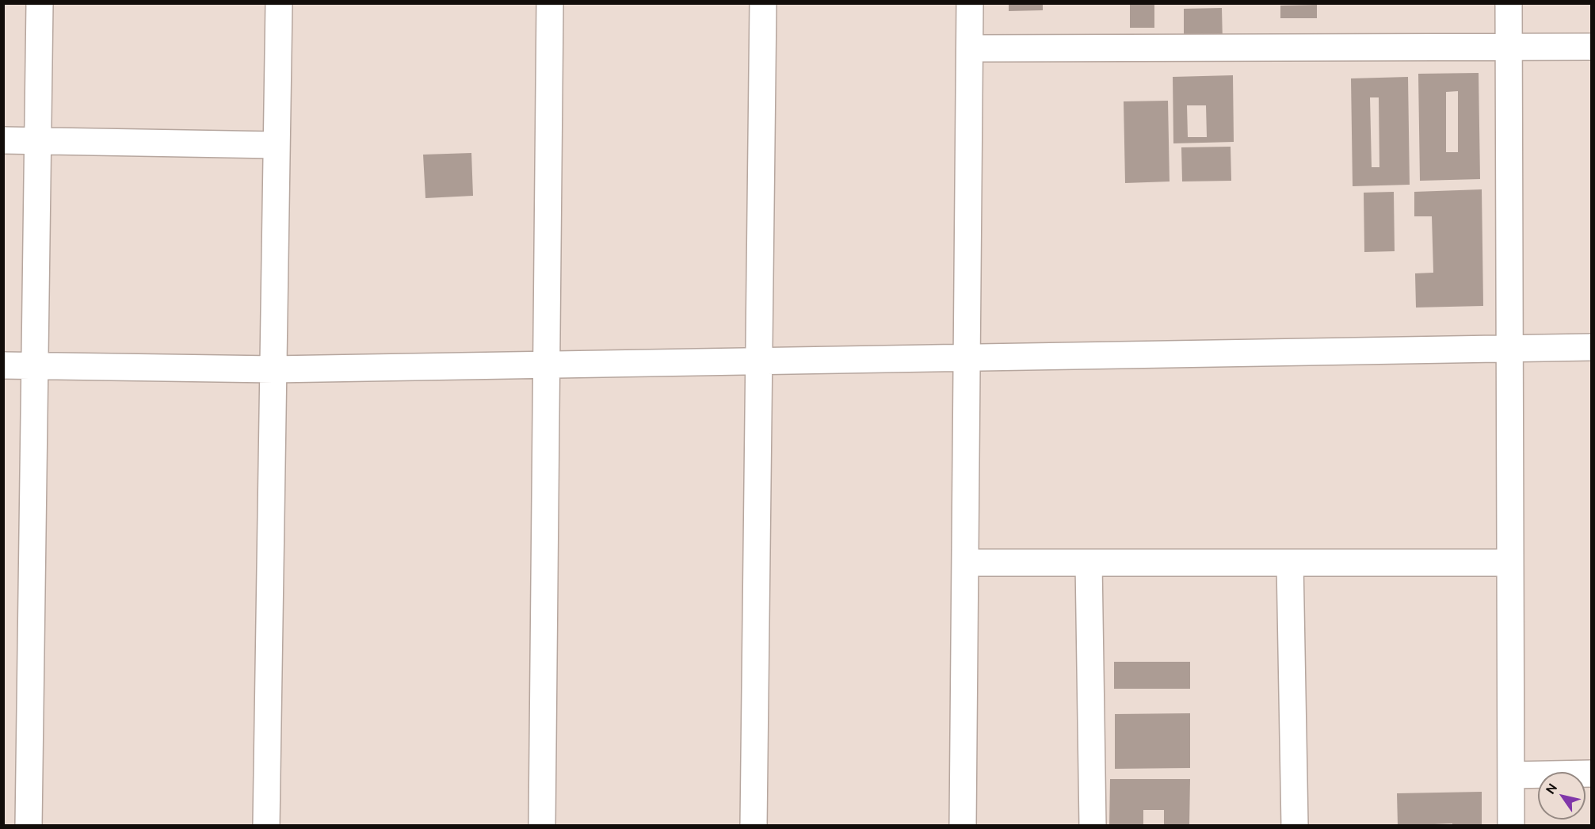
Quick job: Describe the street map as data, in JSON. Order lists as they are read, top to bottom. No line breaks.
{"north":"top left"}
